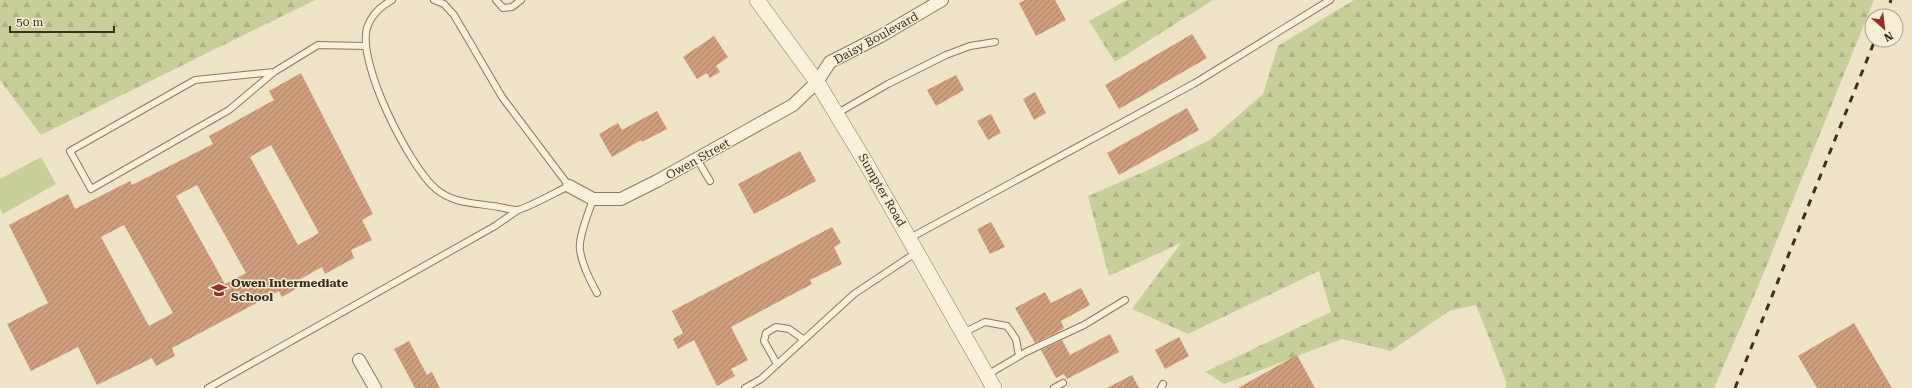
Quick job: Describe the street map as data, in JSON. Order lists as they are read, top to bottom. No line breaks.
{"streets":{"street":["Daisy Boulevard","Owen Street","Sumpter Road"]},"crossings":[["Daisy Boulevard","Owen Street"],["Daisy Boulevard","Sumpter Road"],["Owen Street","Sumpter Road"]],"places":{"school or university":["Owen Intermediate School"]},"scale_bar":"50 m","north":"bottom right"}
